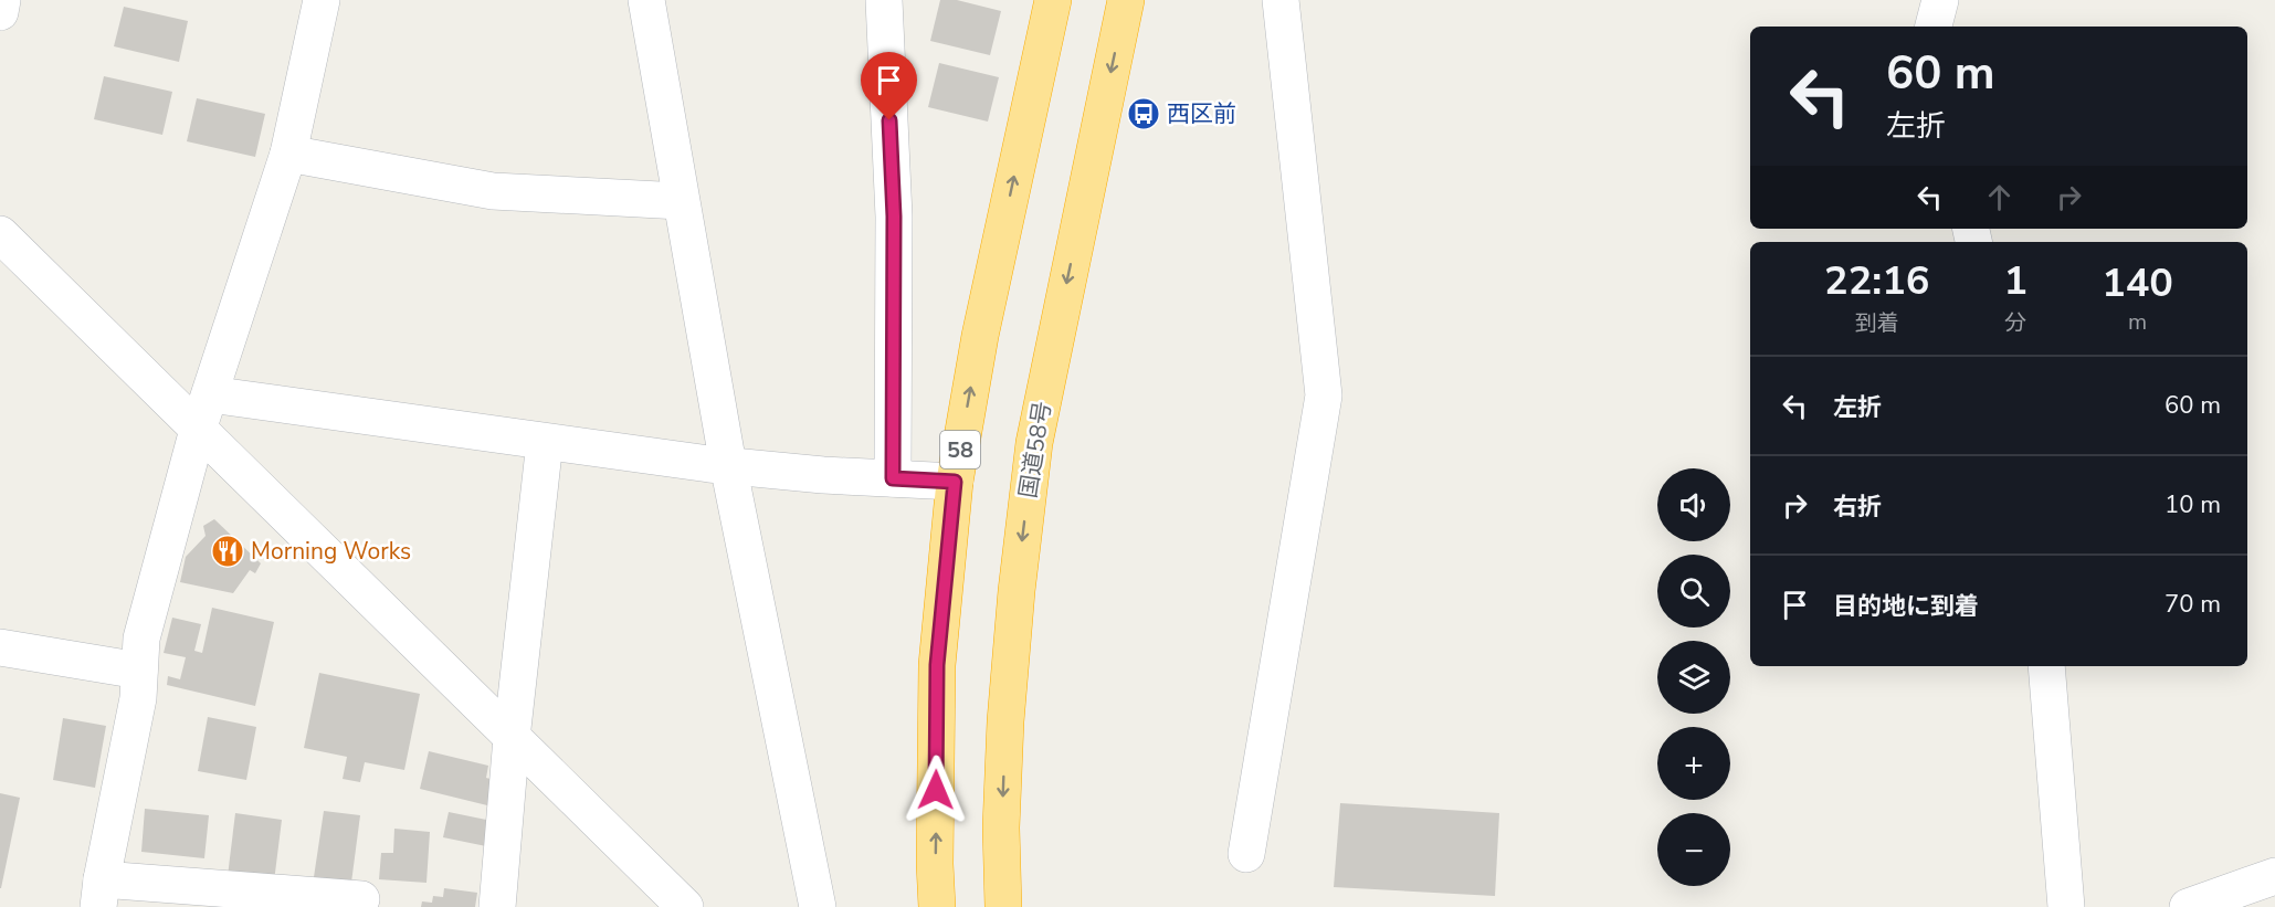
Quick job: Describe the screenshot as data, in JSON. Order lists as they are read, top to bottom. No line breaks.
{"streets":{"highway":["58","国道58号"]},"places":{"bus stop":["西区前"],"restaurant":["Morning Works"]},"page":{"turn":["60 m","左折"],"eta":["22:16","到着","1","分","140","m"],"list":[{"name":"左折","value":"60 m"},{"name":"右折","value":"10 m"},{"name":"目的地に到着","value":"70 m"}],"map_buttons":["+","−"]}}
